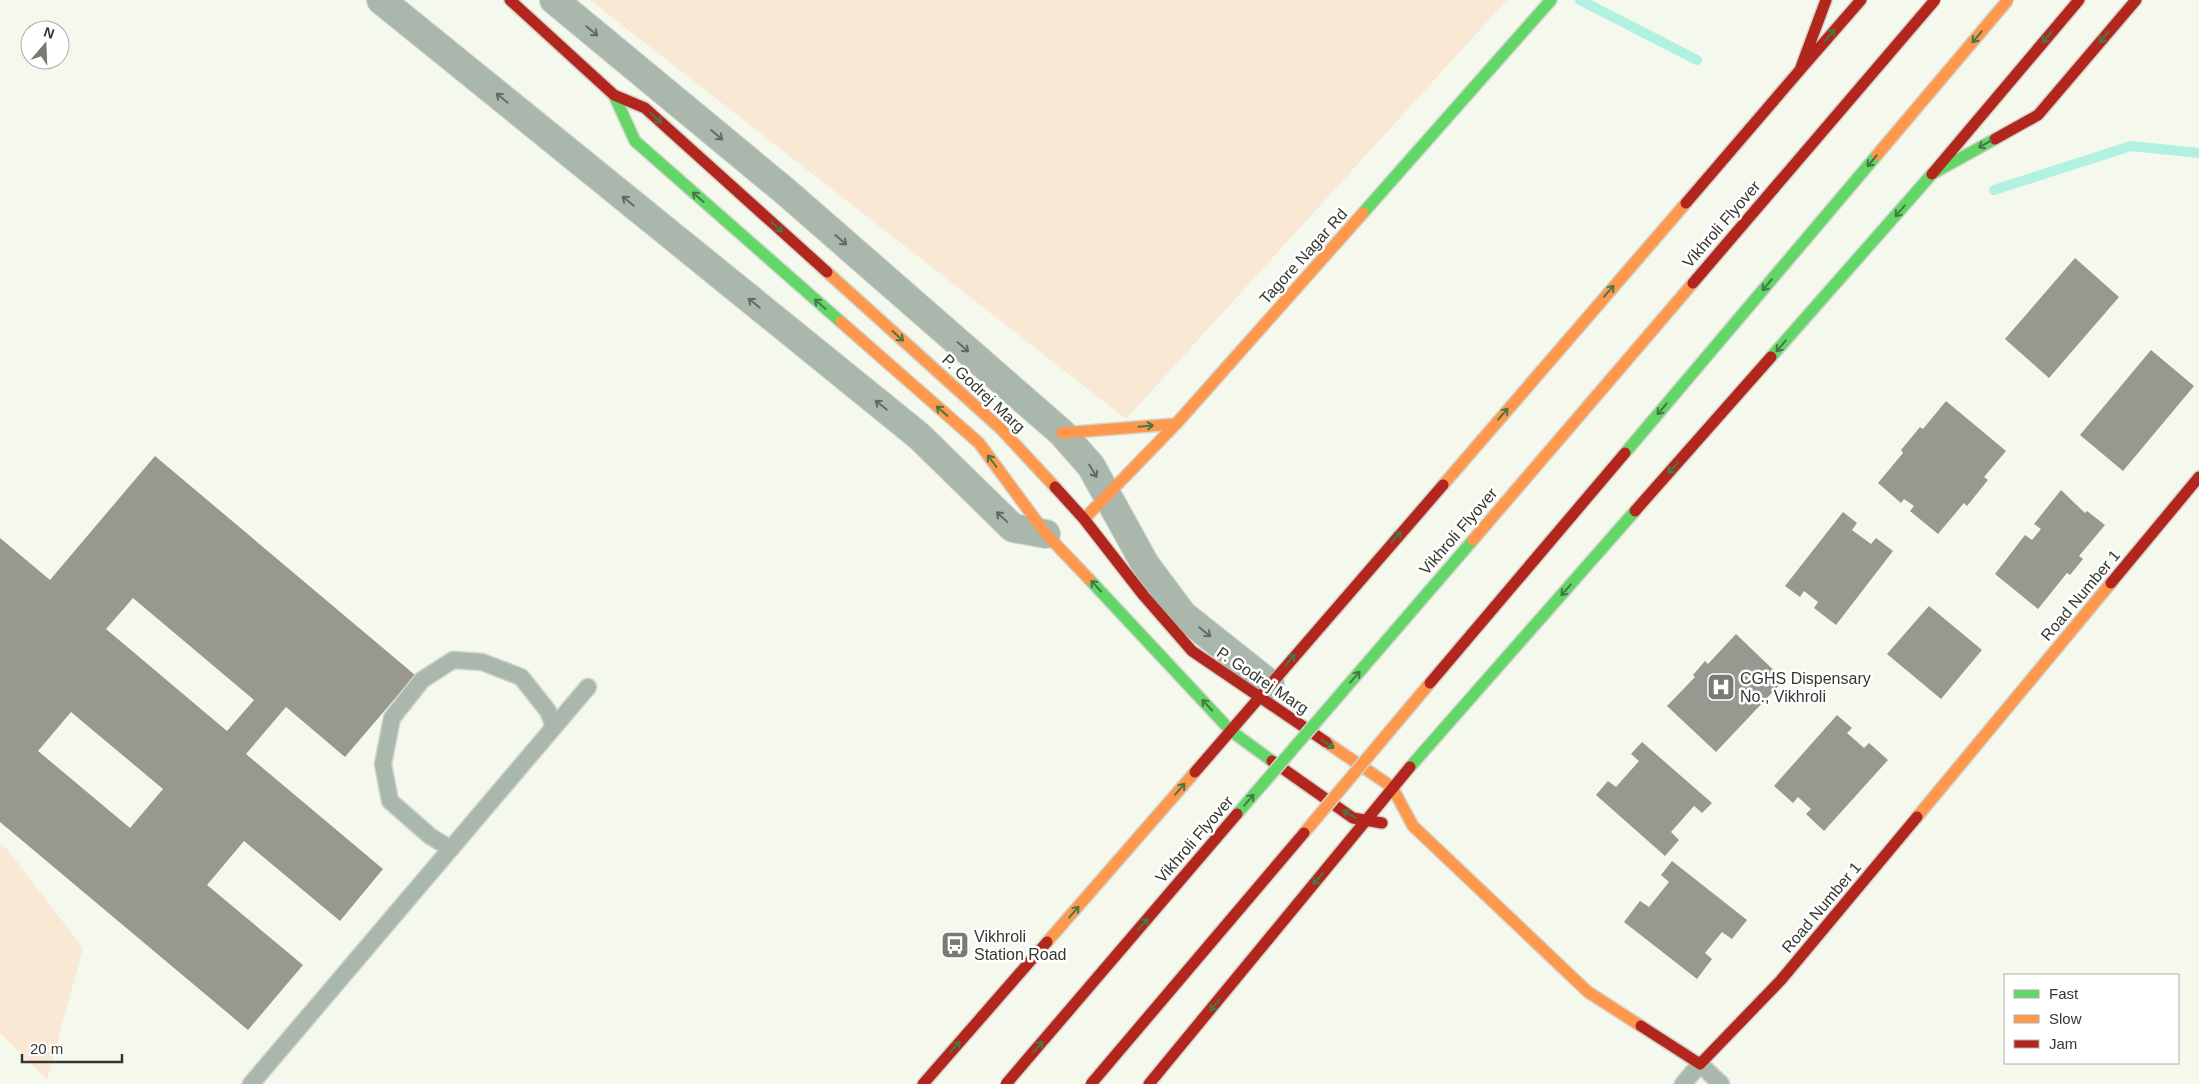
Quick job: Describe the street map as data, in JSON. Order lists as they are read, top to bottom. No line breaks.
{"streets":{"main road":["Vikhroli Flyover","Tagore Nagar Rd","P. Godrej Marg","Road Number 1"]},"crossings":[["Tagore Nagar Rd","P. Godrej Marg"]],"places":{"hospital":["CGHS Dispensary No., Vikhroli"],"bus stop":["Vikhroli Station Road"]},"legend":["Fast","Slow","Jam"],"scale_bar":"20 m","north":"top"}
